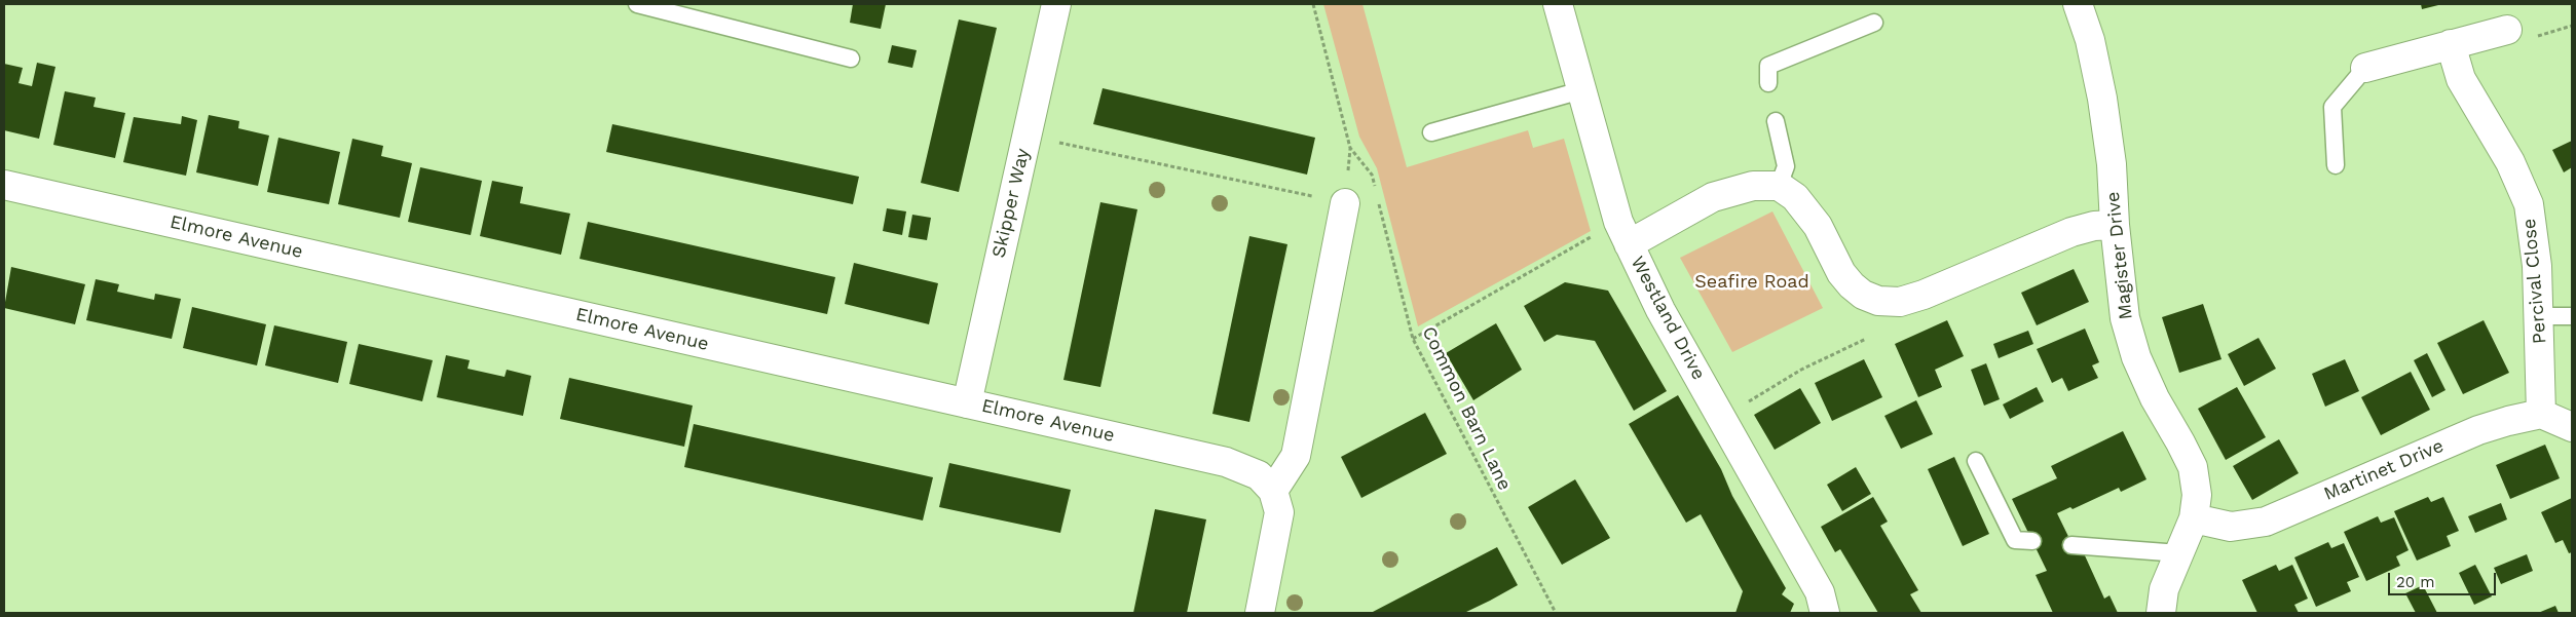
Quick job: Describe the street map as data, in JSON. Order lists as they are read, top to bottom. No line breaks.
{"streets":{"street":["Skipper Way","Elmore Avenue","Magister Drive","Percival Close","Westland Drive","Martinet Drive"],"path":["Common Barn Lane"]},"crossings":[["Skipper Way","Elmore Avenue"],["Magister Drive","Martinet Drive"],["Percival Close","Martinet Drive"]],"parks":["Seafire Road"],"scale_bar":"20 m"}
